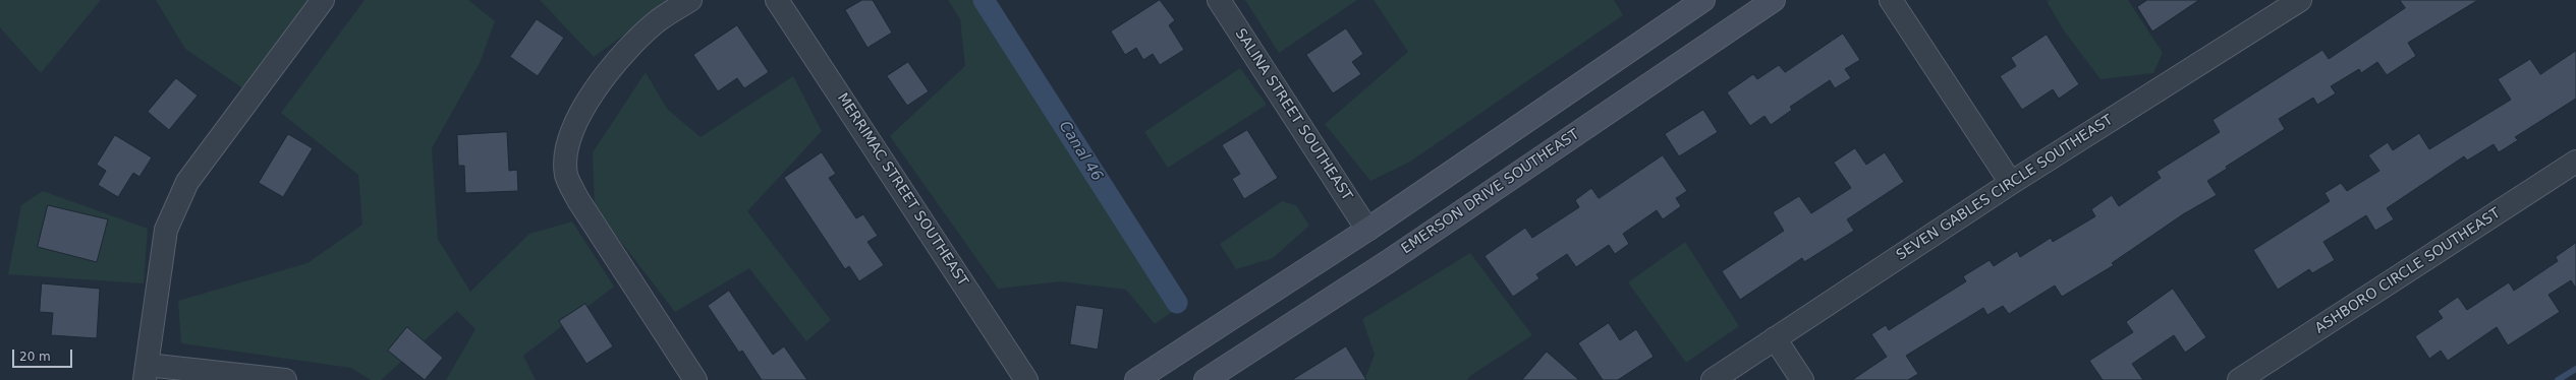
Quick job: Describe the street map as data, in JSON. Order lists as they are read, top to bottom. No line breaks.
{"streets":{"street":["SALINA STREET SOUTHEAST","SEVEN GABLES CIRCLE SOUTHEAST","MERRIMAC STREET SOUTHEAST","EMERSON DRIVE SOUTHEAST","ASHBORO CIRCLE SOUTHEAST"]},"water":["Canal 46"],"scale_bar":"20 m"}
